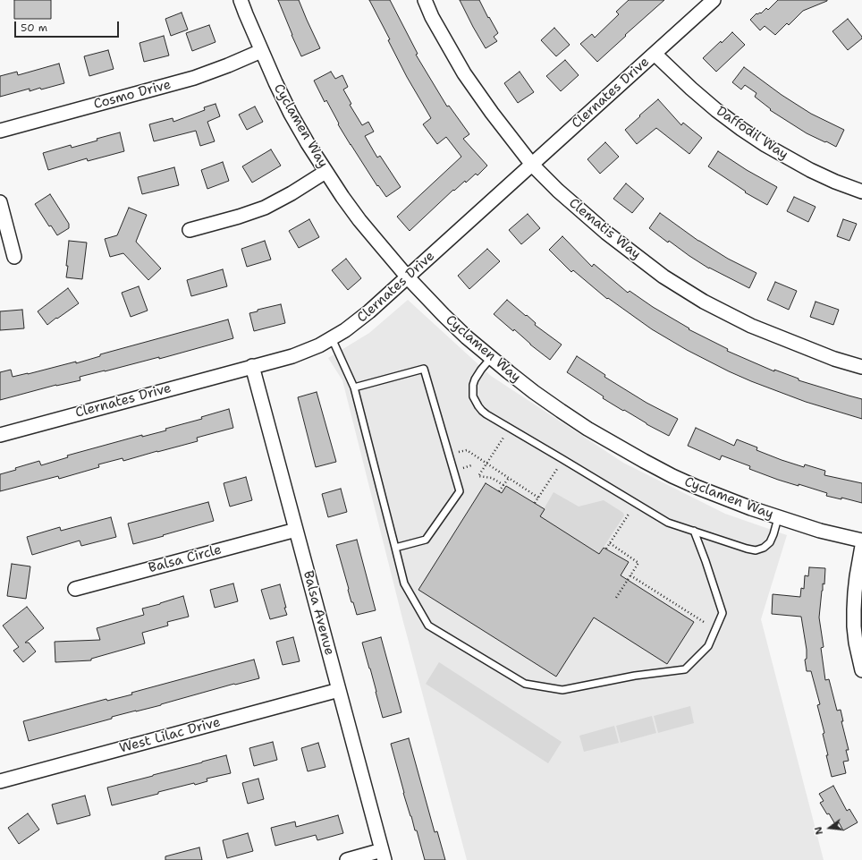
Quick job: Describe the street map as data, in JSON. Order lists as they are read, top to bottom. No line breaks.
{"streets":{"street":["Clernates Drive","Cosmo Drive","Cyclamen Way","Daffodil Way","Clematis Way","Balsa Circle","Balsa Avenue","West Lilac Drive"]},"crossings":[["Clernates Drive","Cyclamen Way"],["Clernates Drive","Daffodil Way"],["Clernates Drive","Clematis Way"],["Clernates Drive","Balsa Avenue"],["Cosmo Drive","Cyclamen Way"],["Balsa Circle","Balsa Avenue"],["Balsa Avenue","West Lilac Drive"]],"scale_bar":"50 m","north":"left"}
